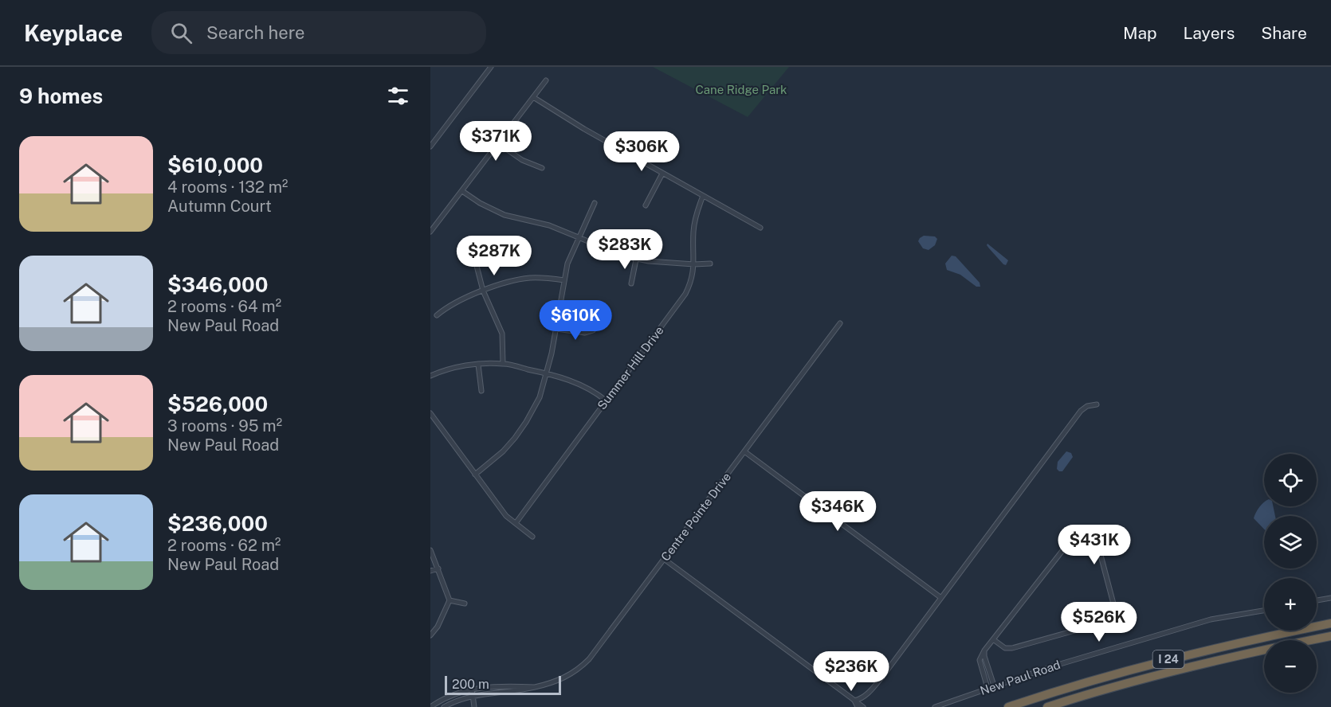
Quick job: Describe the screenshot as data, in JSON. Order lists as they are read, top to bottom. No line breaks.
{"streets":{"highway":["I 24"],"street":["Summer Hill Drive","Centre Pointe Drive","New Paul Road"]},"parks":["Cane Ridge Park"],"scale_bar":"200 m","page":{"header":"Keyplace","search":"Search here","nav":["Map","Layers","Share"],"heading":"9 homes","price":["$371K","$306K","$283K","$287K","$610K","$346K","$431K","$526K","$236K"],"list":[{"name":"$610,000","note":"4 rooms · 132 m² · Autumn Court"},{"name":"$346,000","note":"2 rooms · 64 m² · New Paul Road"},{"name":"$526,000","note":"3 rooms · 95 m² · New Paul Road"},{"name":"$236,000","note":"2 rooms · 62 m² · New Paul Road"}],"map_buttons":["+","−"],"scale":"200 m"}}
